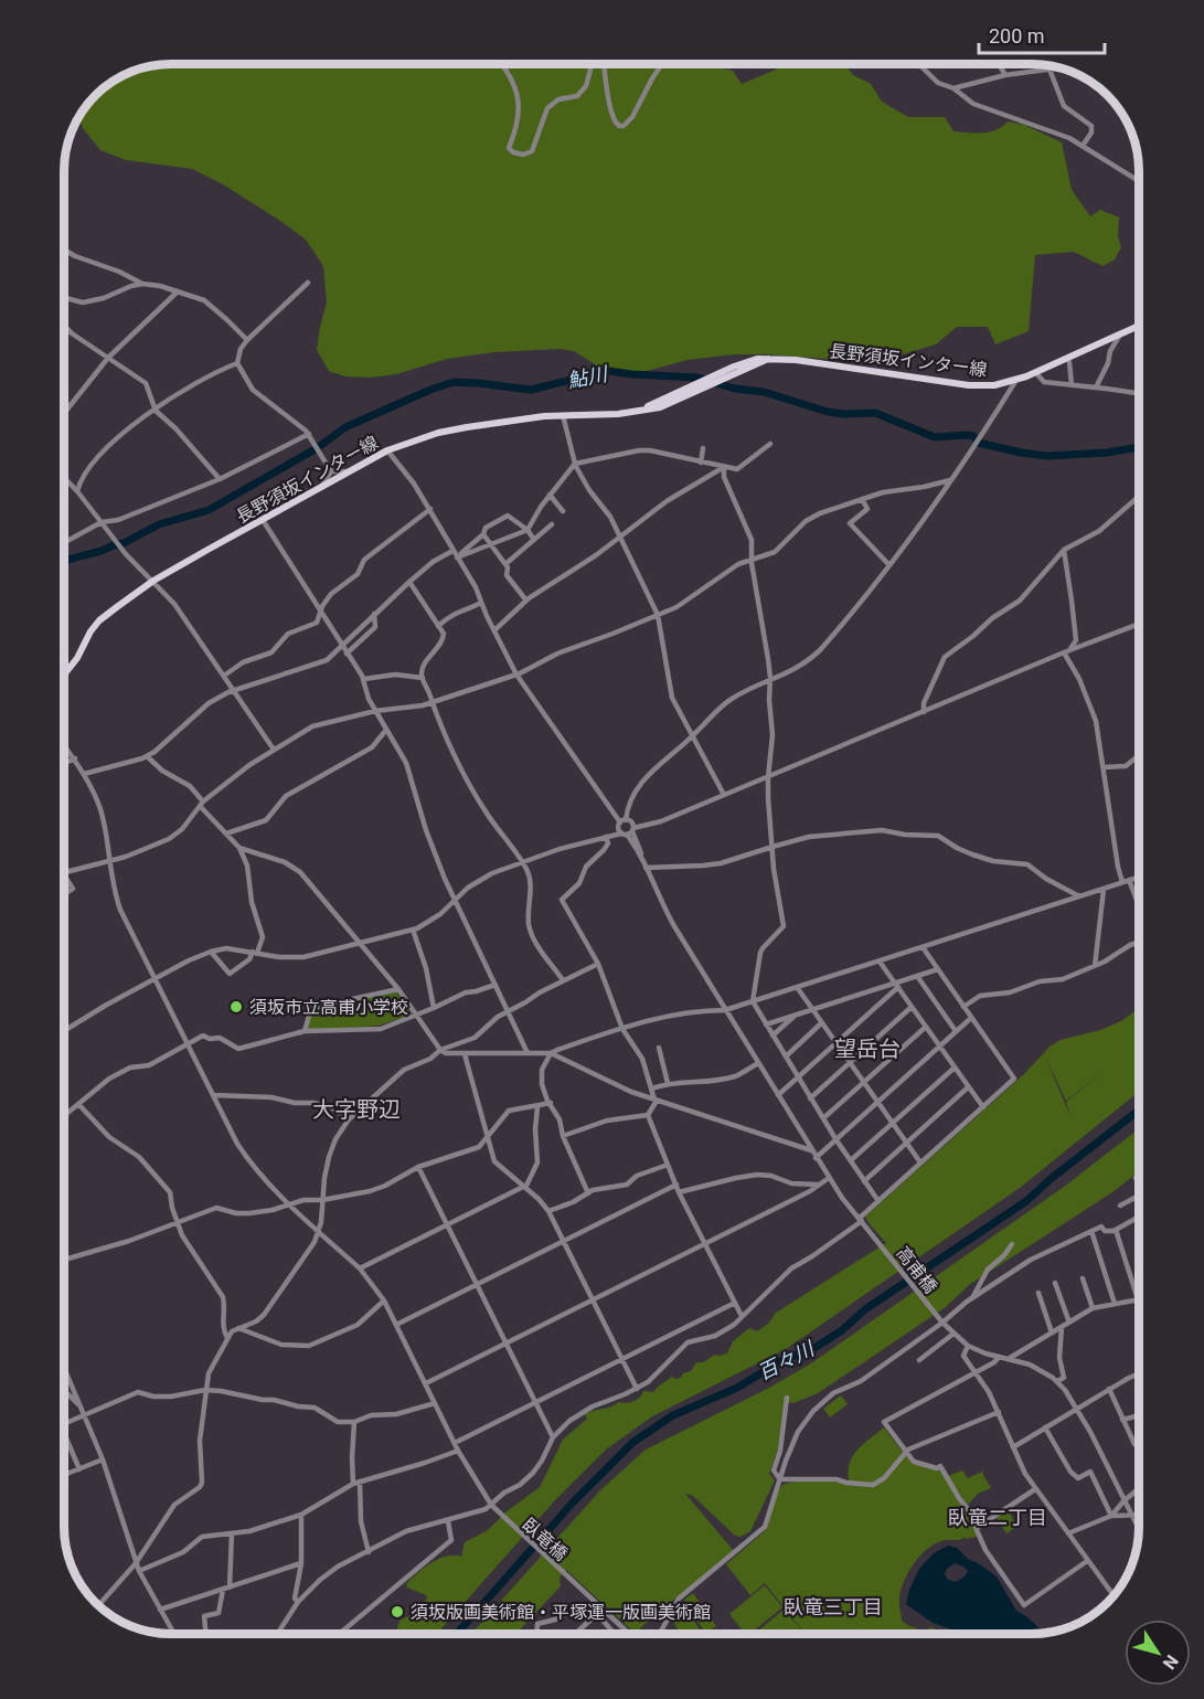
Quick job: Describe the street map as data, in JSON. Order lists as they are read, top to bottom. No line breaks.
{"streets":{"main road":["長野須坂インター線"],"street":["高甫橋","臥竜橋"]},"crossings":[["長野須坂インター線","高甫橋"]],"districts":["望岳台","大字野辺","臥竜二丁目","臥竜三丁目"],"water":["鮎川","百々川"],"places":["須坂市立高甫小学校","須坂版画美術館・平塚運一版画美術館"],"scale_bar":"200 m","north":"bottom right"}
